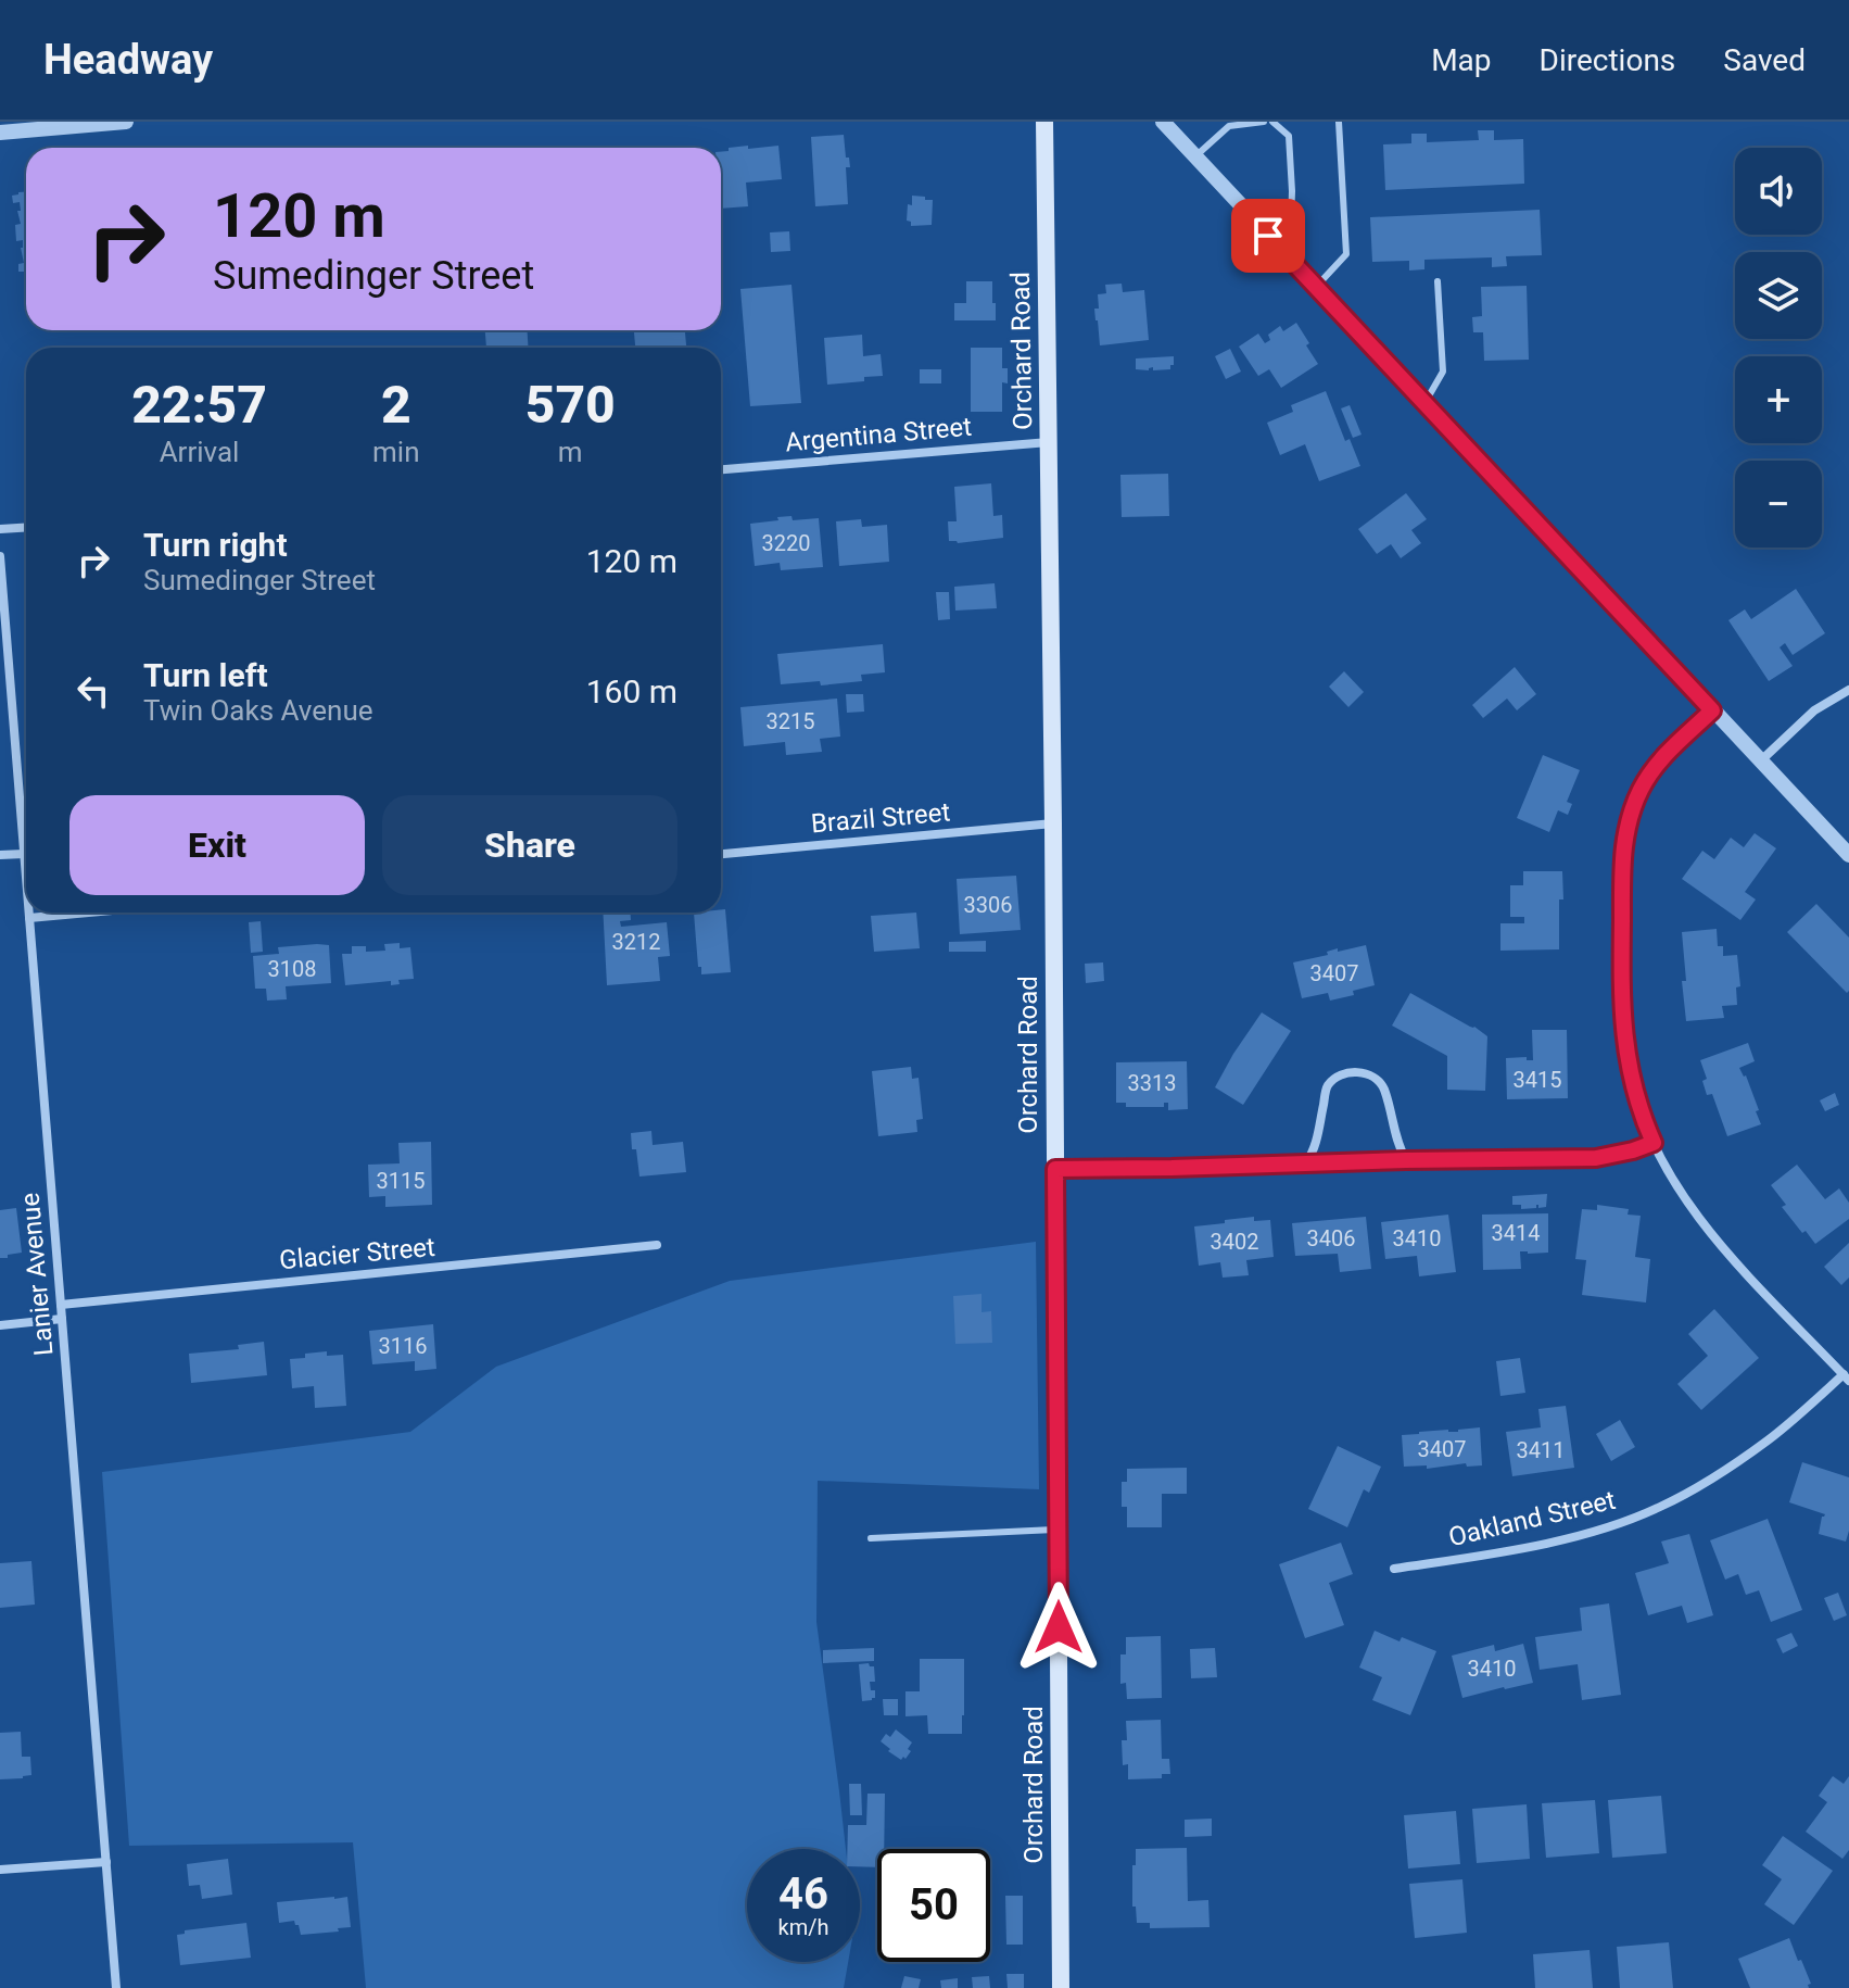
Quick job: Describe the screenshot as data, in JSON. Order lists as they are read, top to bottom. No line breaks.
{"streets":{"main road":["Orchard Road"],"street":["Argentina Street","Brazil Street","Glacier Street","Lanier Avenue","Oakland Street"]},"crossings":[["Orchard Road","Argentina Street"],["Orchard Road","Brazil Street"],["Glacier Street","Lanier Avenue"]],"house_numbers":["3220","3215","3306","3212","3108","3407","3415","3313","3115","3414","3406","3410","3402","3116","3407","3411","3410"],"page":{"header":"Headway","nav":["Map","Directions","Saved"],"map_buttons":["+","−"],"turn":["120 m","Sumedinger Street"],"eta":["22:57","Arrival","2","min","570","m"],"list":[{"name":"Turn right","note":"Sumedinger Street","value":"120 m"},{"name":"Turn left","note":"Twin Oaks Avenue","value":"160 m"}],"buttons":["Exit","Share"],"speed":"46 km/h","limit":"50"}}
